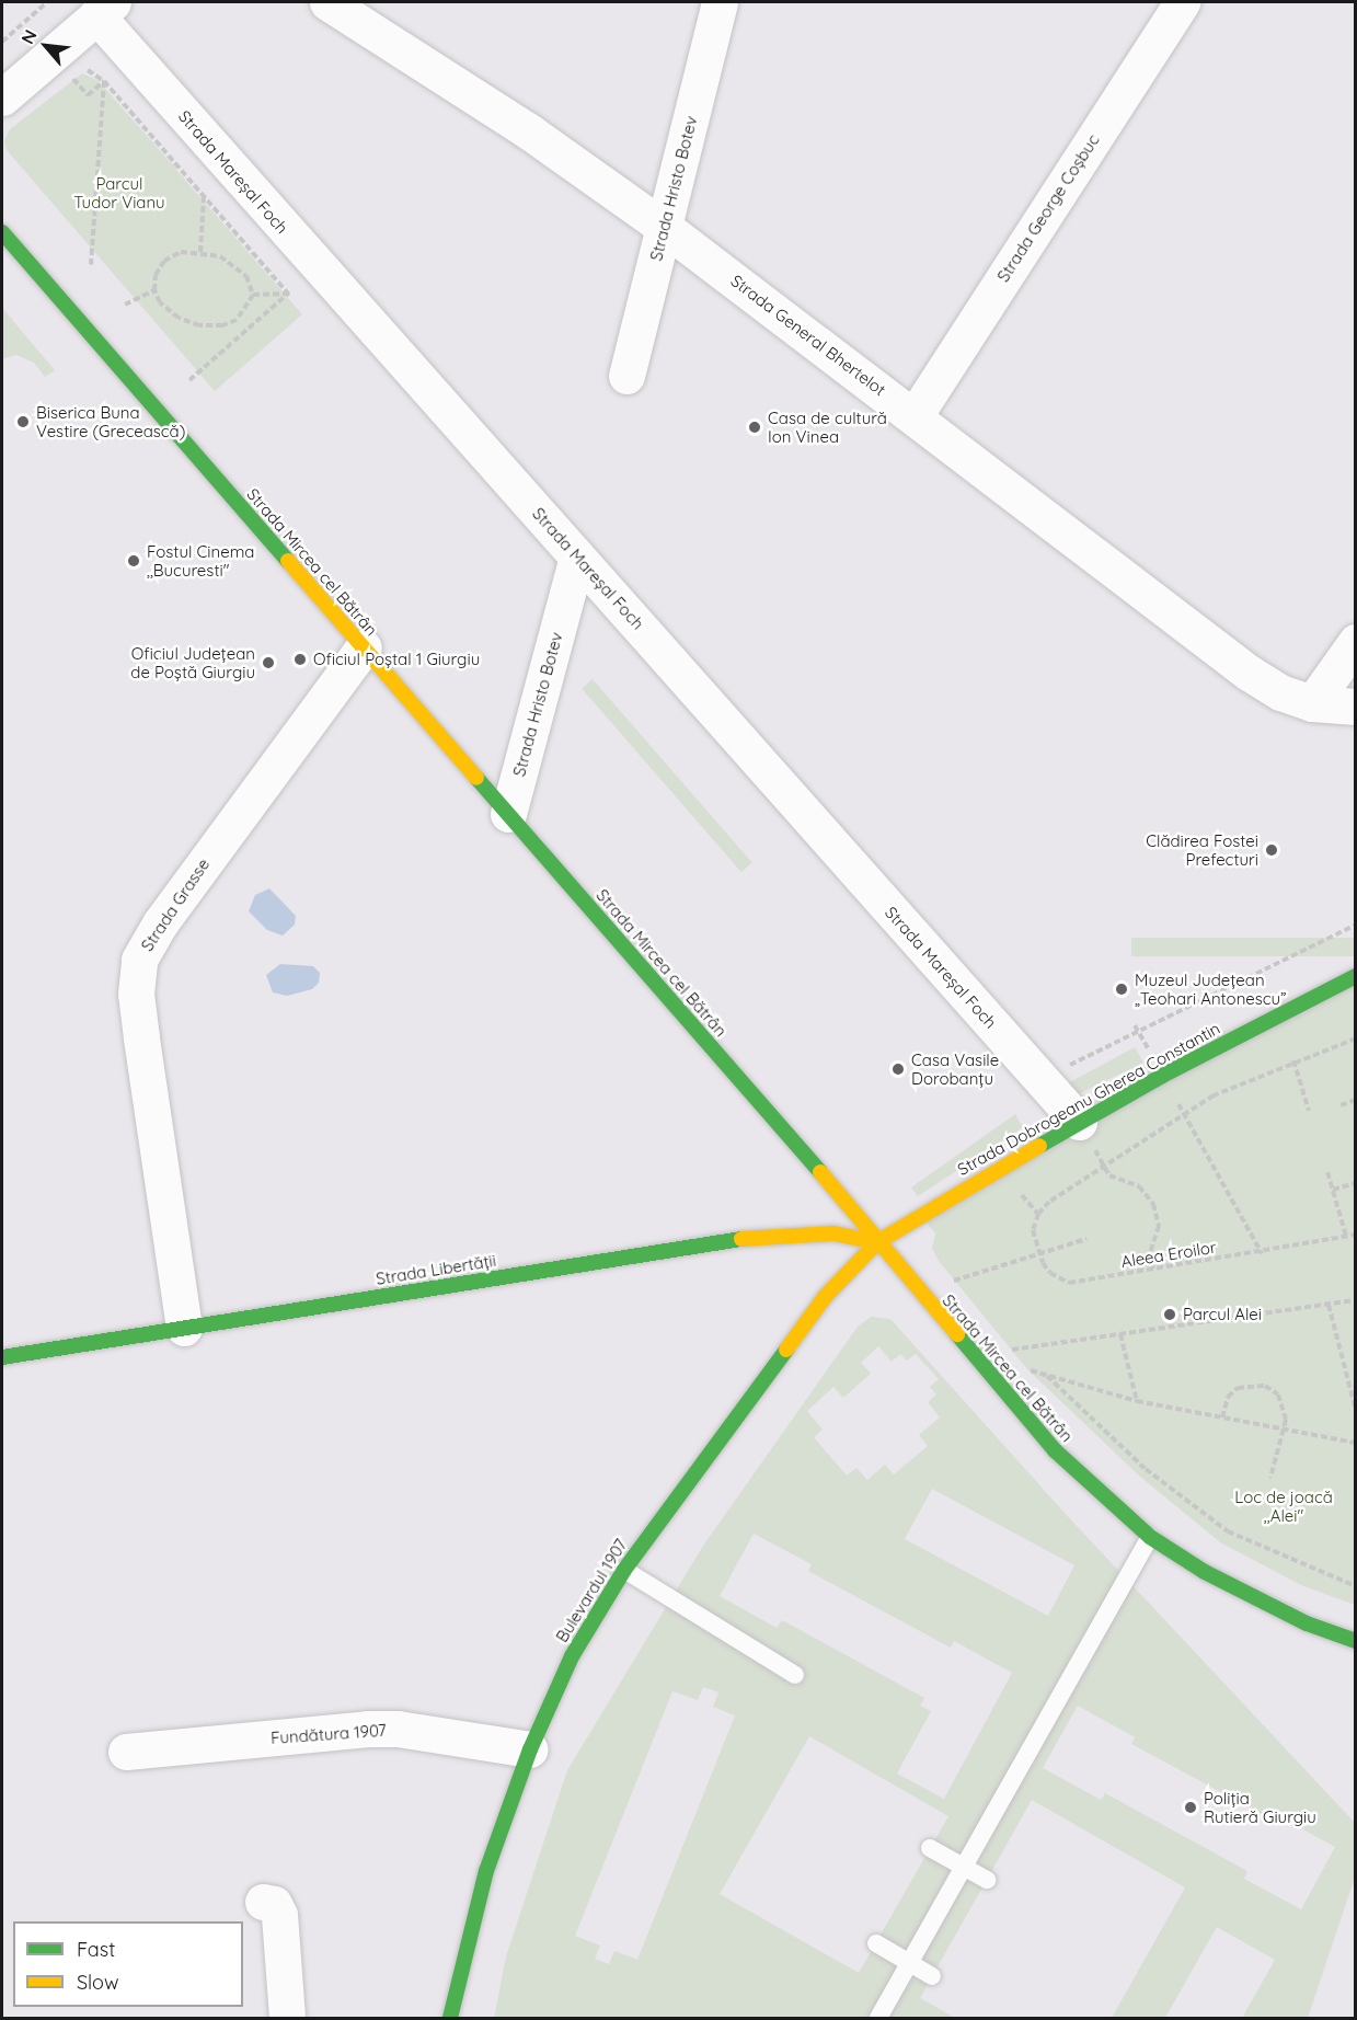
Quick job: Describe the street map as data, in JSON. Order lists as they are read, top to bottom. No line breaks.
{"streets":{"main road":["Strada Mircea cel Bătrân","Strada Dobrogeanu Gherea Constantin","Strada Libertății","Bulevardul 1907"],"street":["Strada Mareșal Foch","Strada Hristo Botev","Strada George Coșbuc","Strada General Bhertelot","Strada Grasse","Fundătura 1907"],"path":["Aleea Eroilor"]},"crossings":[["Strada Mareșal Foch","Strada Hristo Botev"],["Strada Mareșal Foch","Strada Dobrogeanu Gherea Constantin"],["Strada Hristo Botev","Strada General Bhertelot"],["Strada Hristo Botev","Strada Mircea cel Bătrân"],["Strada George Coșbuc","Strada General Bhertelot"],["Strada Mircea cel Bătrân","Strada Grasse"],["Strada Mircea cel Bătrân","Strada Dobrogeanu Gherea Constantin"],["Strada Mircea cel Bătrân","Strada Libertății"],["Strada Mircea cel Bătrân","Bulevardul 1907"],["Strada Grasse","Strada Libertății"],["Strada Dobrogeanu Gherea Constantin","Strada Libertății"],["Strada Dobrogeanu Gherea Constantin","Bulevardul 1907"],["Strada Libertății","Bulevardul 1907"],["Bulevardul 1907","Fundătura 1907"]],"parks":["Parcul Tudor Vianu","Loc de joacă ,,Alei\""],"places":["Biserica Buna Vestire (Grecească)","Casa de cultură Ion Vinea","Fostul Cinema ,,Bucuresti\"","Oficiul Poștal 1 Giurgiu","Oficiul Județean de Poștă Giurgiu","Clădirea Fostei Prefecturi","Muzeul Județean „Teohari Antonescu”","Casa Vasile Dorobanțu","Parcul Alei","Poliția Rutieră Giurgiu"],"legend":["Fast","Slow"],"north":"top left"}
